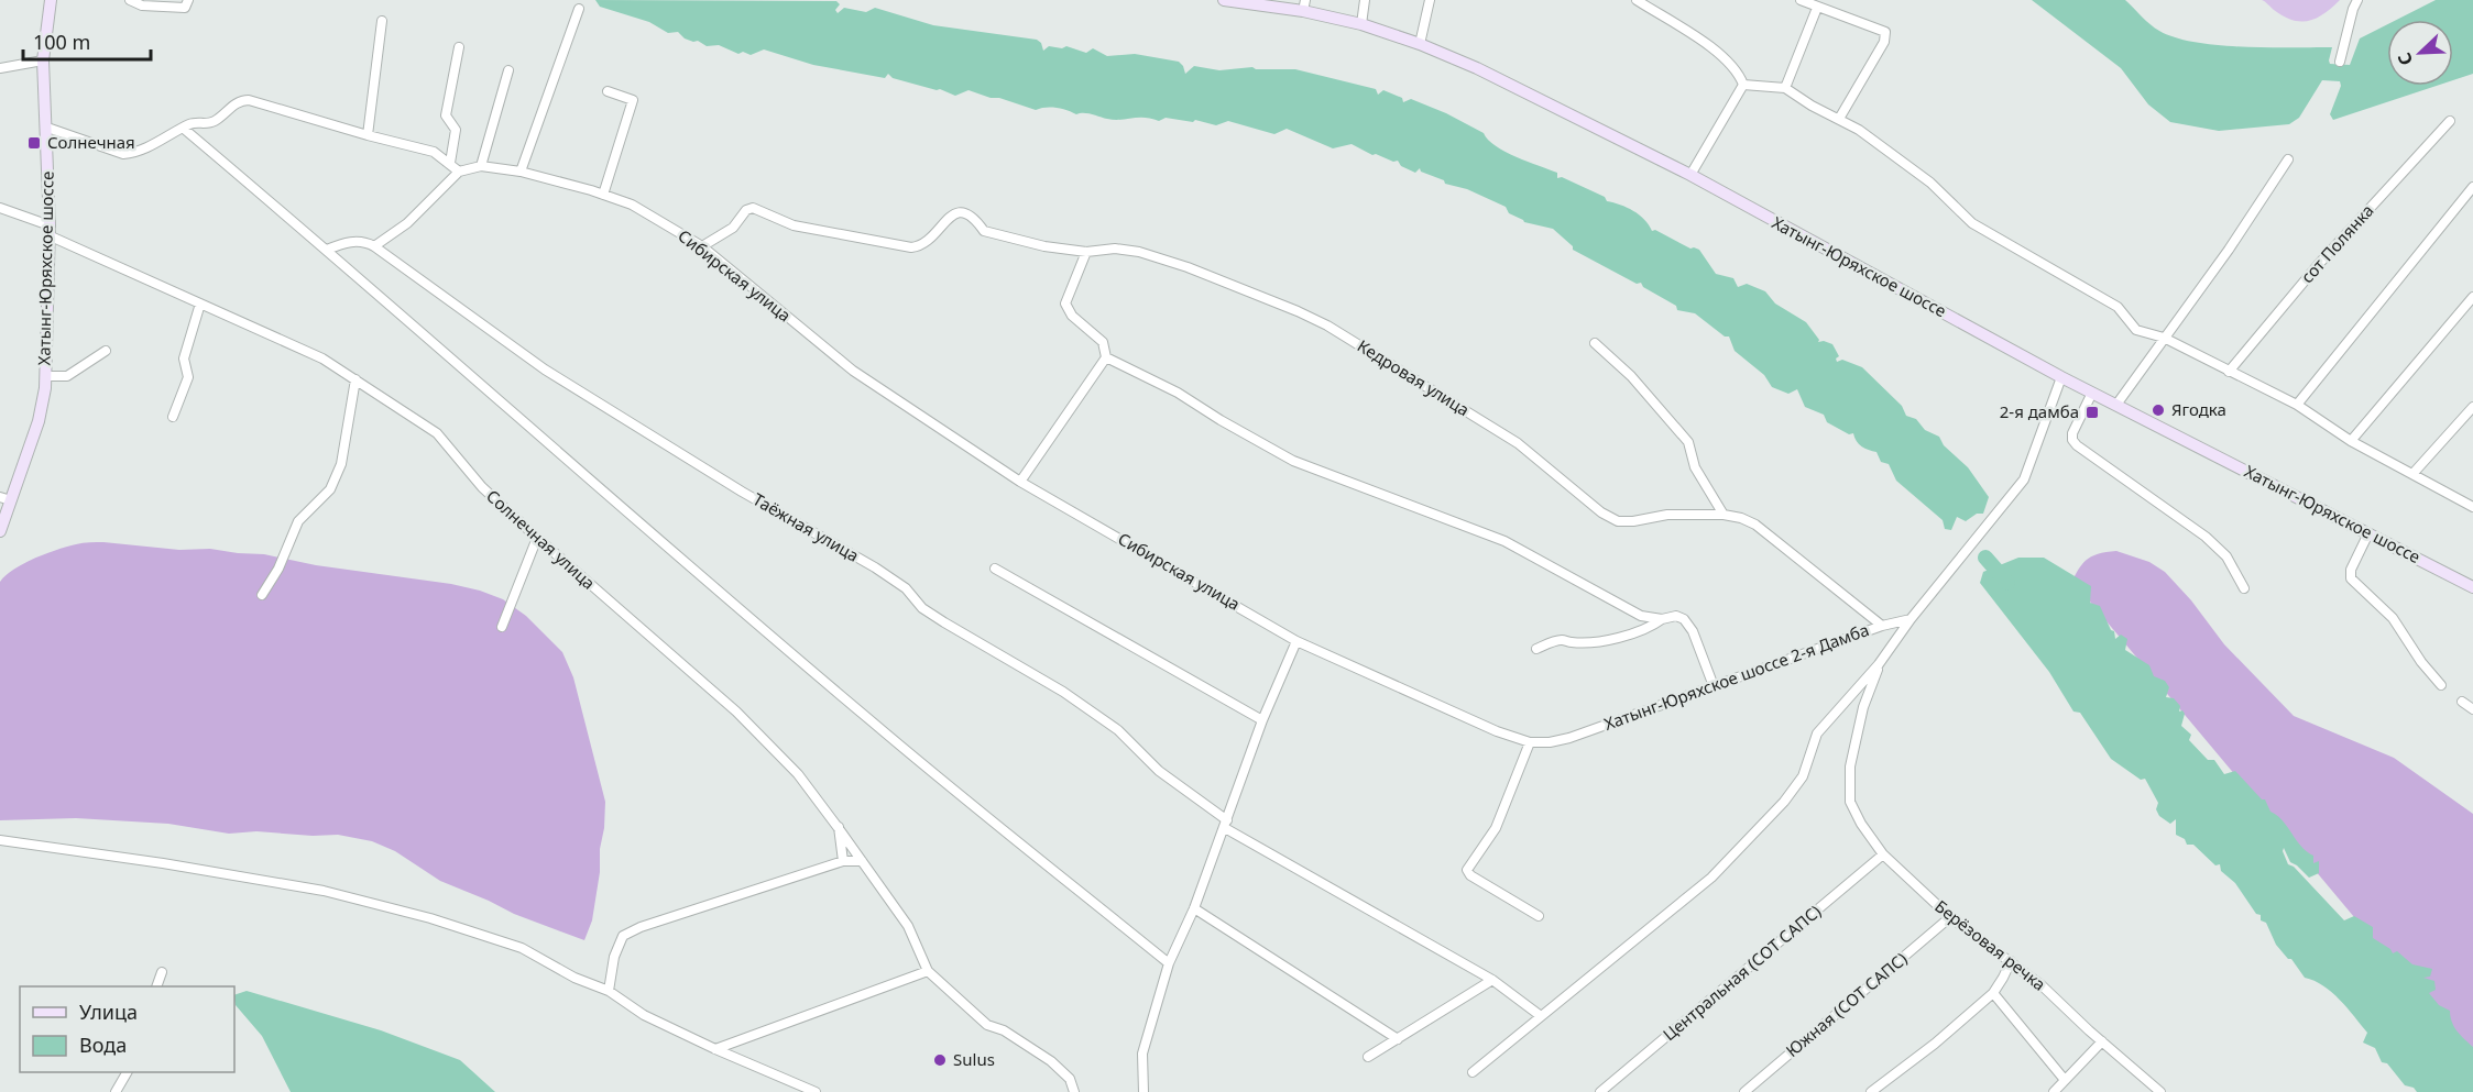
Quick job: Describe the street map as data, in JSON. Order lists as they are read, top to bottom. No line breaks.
{"streets":{"main road":["Хатынг-Юряхское шоссе"],"street":["сот Полянка","Сибирская улица","Кедровая улица","Таёжная улица","Солнечная улица","Хатынг-Юряхское шоссе 2-я Дамба","Берёзовая речка","Центральная (СОТ САПС)","Южная (СОТ САПС)"]},"crossings":[["Хатынг-Юряхское шоссе","Солнечная улица"],["Сибирская улица","Кедровая улица"],["Сибирская улица","Хатынг-Юряхское шоссе 2-я Дамба"],["Кедровая улица","Хатынг-Юряхское шоссе 2-я Дамба"],["Берёзовая речка","Центральная (СОТ САПС)"],["Берёзовая речка","Южная (СОТ САПС)"]],"places":{"transit":["Солнечная","2-я дамба"],"other":["Ягодка","Sulus"]},"legend":["Улица","Вода"],"scale_bar":"100 m","north":"bottom left"}
